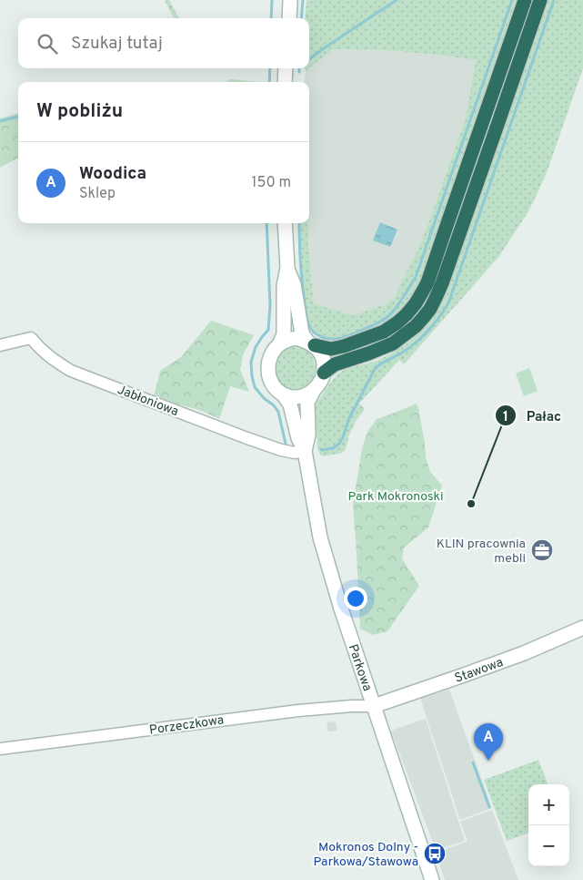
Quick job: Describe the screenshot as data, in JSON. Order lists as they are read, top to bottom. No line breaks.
{"streets":{"main road":["Parkowa","Stawowa"],"street":["Jabłoniowa","Porzeczkowa"]},"crossings":[["Jabłoniowa","Parkowa"],["Parkowa","Stawowa"],["Parkowa","Porzeczkowa"],["Stawowa","Porzeczkowa"]],"parks":["Park Mokronoski"],"places":{"other":["Pałac"],"office":["KLIN pracownia mebli"],"bus stop":["Mokronos Dolny - Parkowa/Stawowa"]},"page":{"search":"Szukaj tutaj","heading":"W pobliżu","list":[{"mark":"A","name":"Woodica","note":"Sklep","value":"150 m"}],"pins":"A","map_buttons":["+","−"]}}
